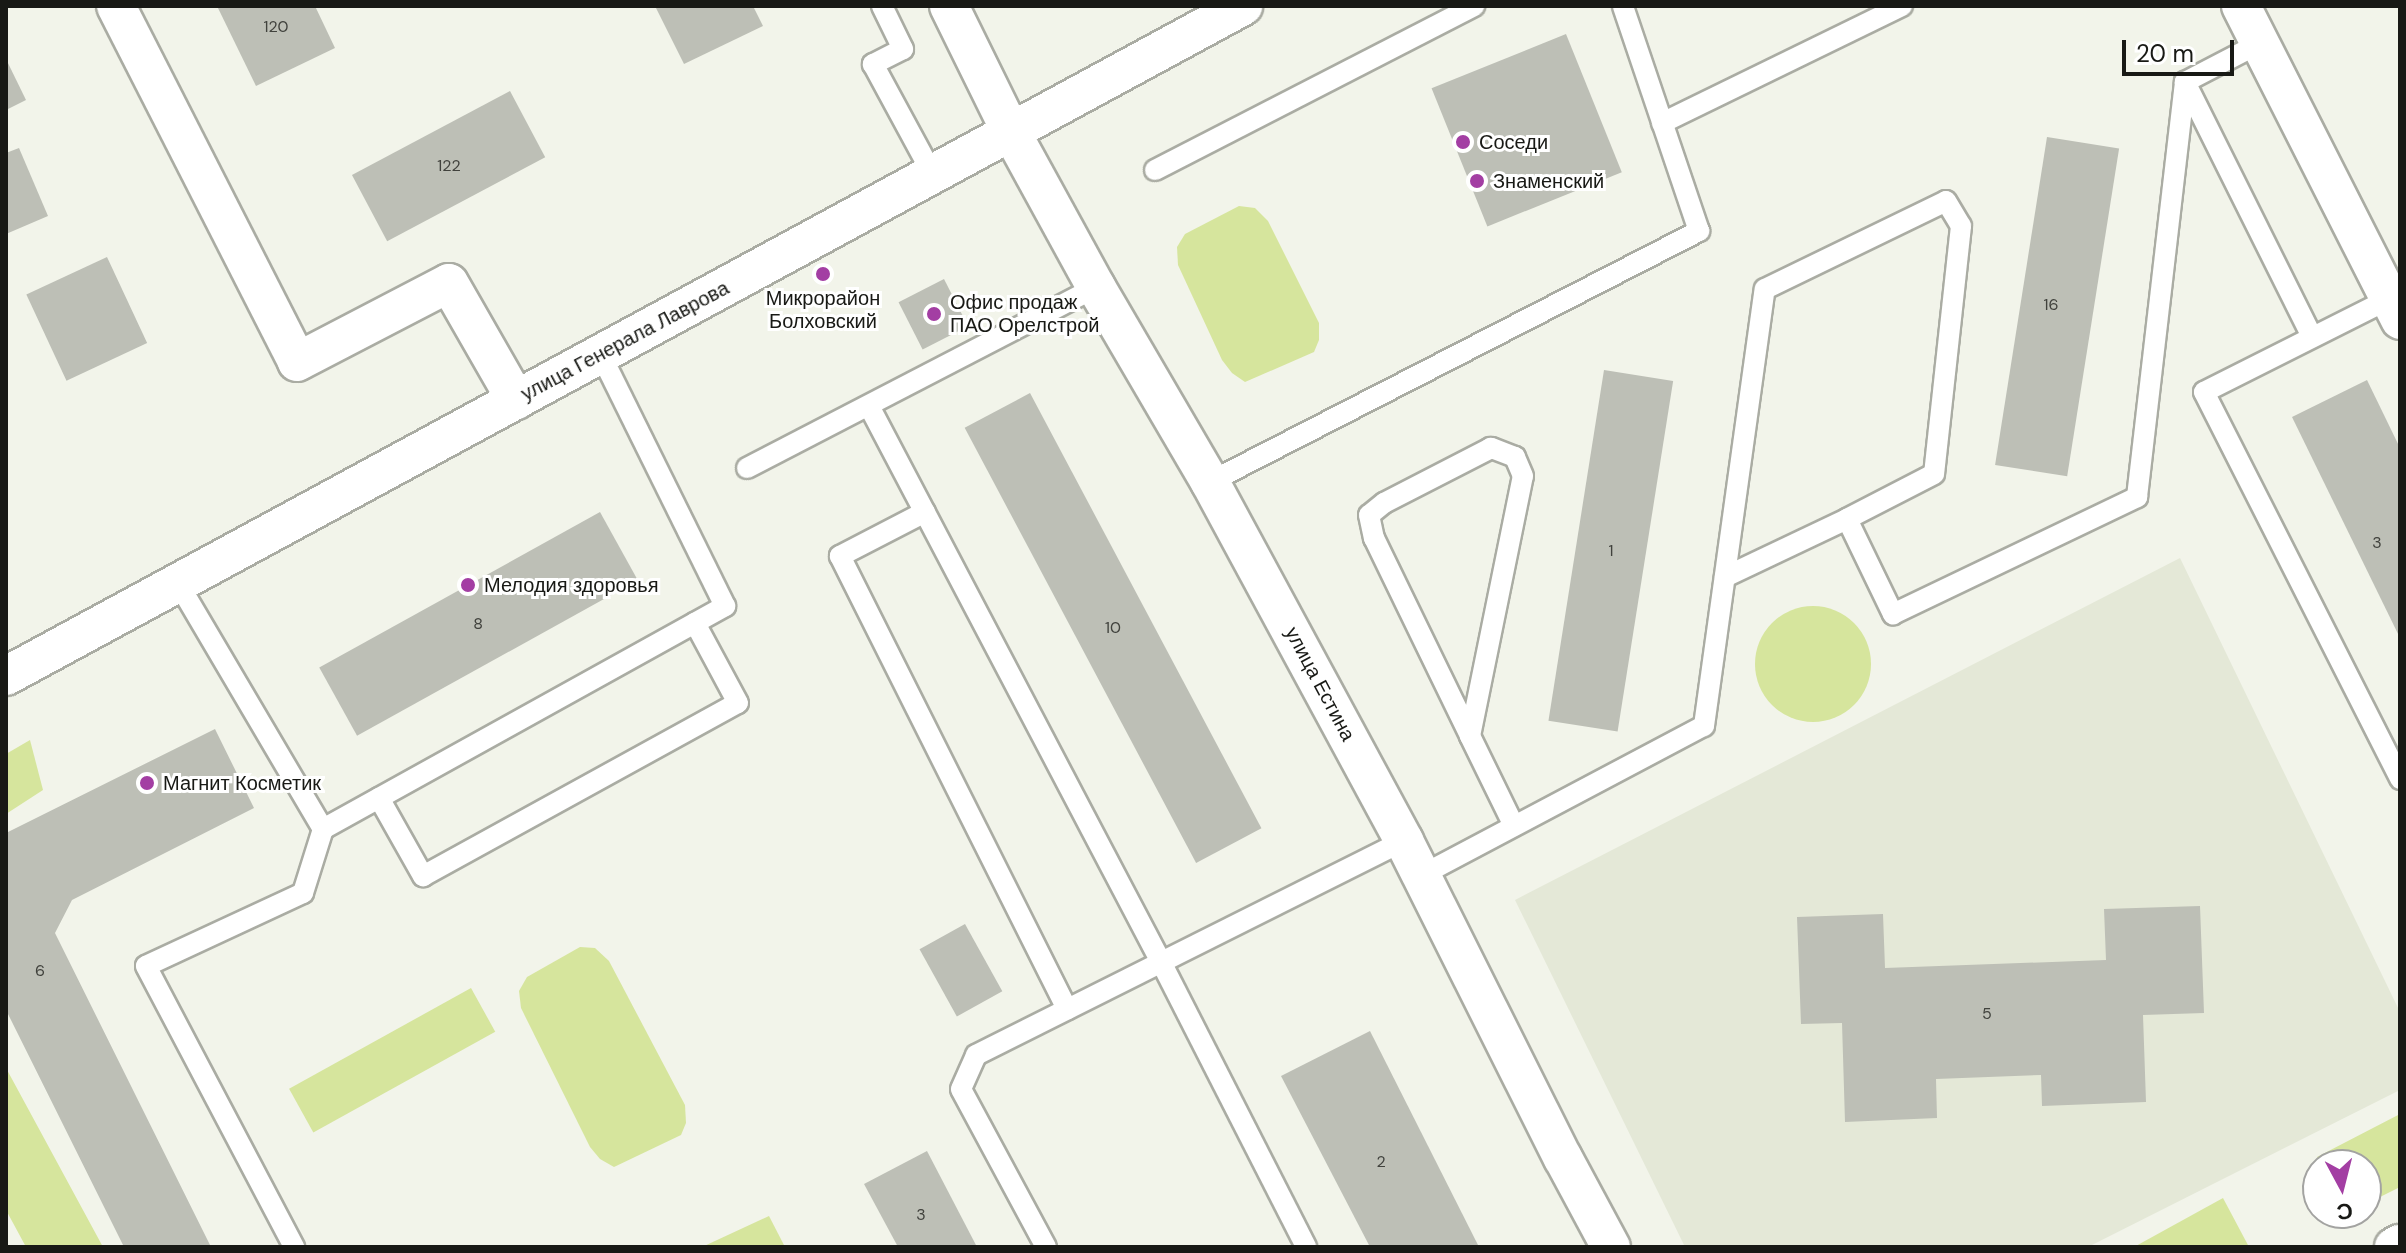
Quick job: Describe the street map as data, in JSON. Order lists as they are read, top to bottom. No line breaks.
{"streets":{"street":["улица Генерала Лаврова","улица Естина"]},"crossings":[["улица Генерала Лаврова","улица Естина"]],"places":["Соседи","Знаменский","Микрорайон Болховский","Офис продаж ПАО Орелстрой","Мелодия здоровья","Магнит Косметик"],"house_numbers":["120","122","16","3","1","8","10","6","5","2","3"],"scale_bar":"20 m","north":"bottom"}
